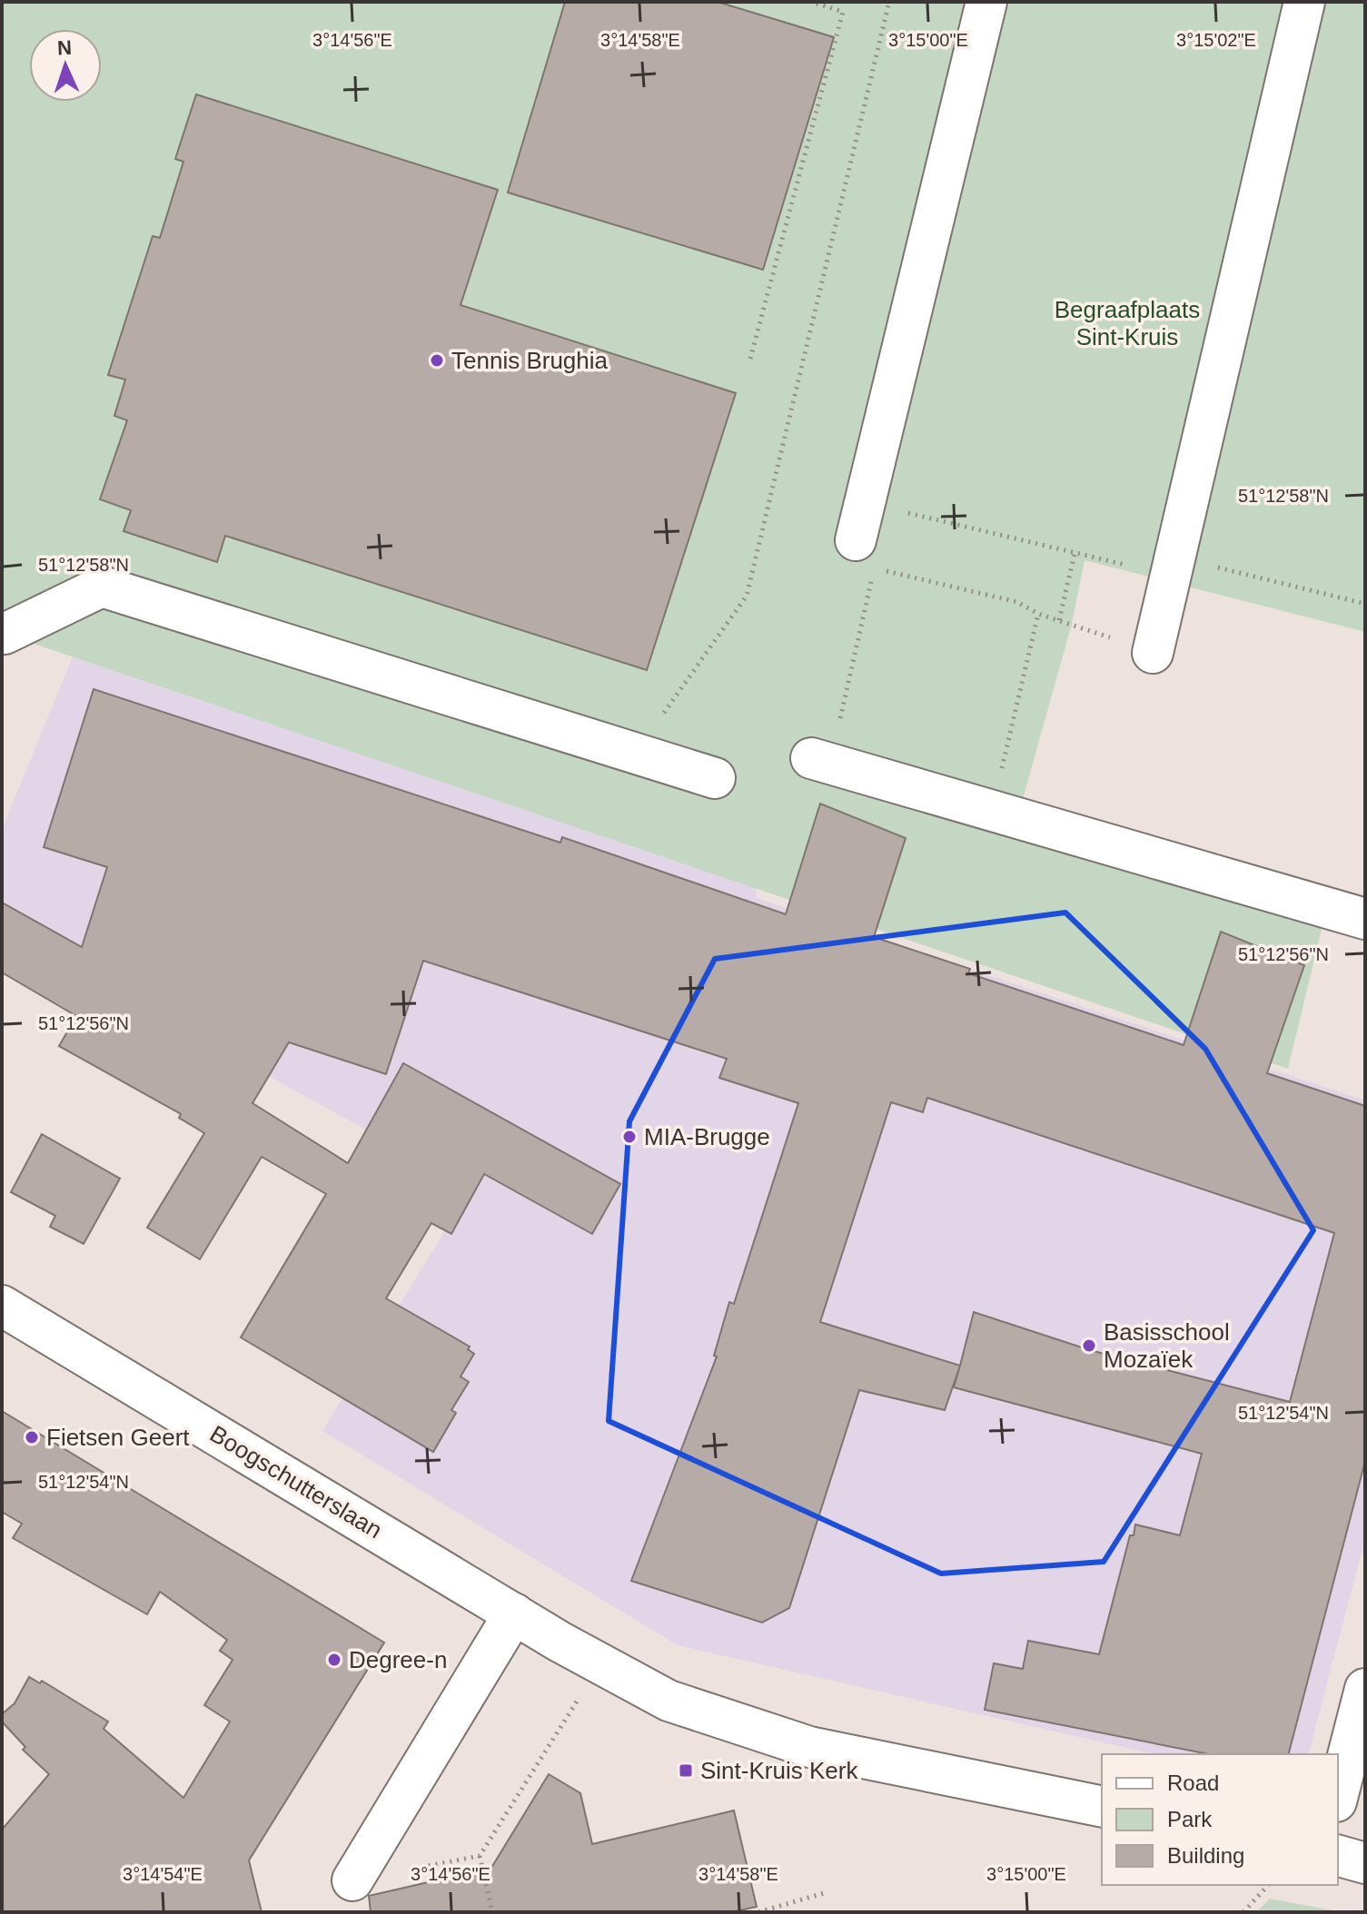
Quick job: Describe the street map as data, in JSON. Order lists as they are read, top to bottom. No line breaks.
{"streets":{"street":["Boogschutterslaan"]},"parks":["Begraafplaats Sint-Kruis"],"places":{"other":["Tennis Brughia","MIA-Brugge","Basisschool Mozaïek","Fietsen Geert","Degree-n"],"transit":["Sint-Kruis Kerk"]},"legend":["Road","Park","Building"],"north":"top","coordinates":["3°14'56\"E","3°14'58\"E","3°15'00\"E","3°15'02\"E","51°12'58\"N","51°12'56\"N","51°12'54\"N","3°14'54\"E"]}
